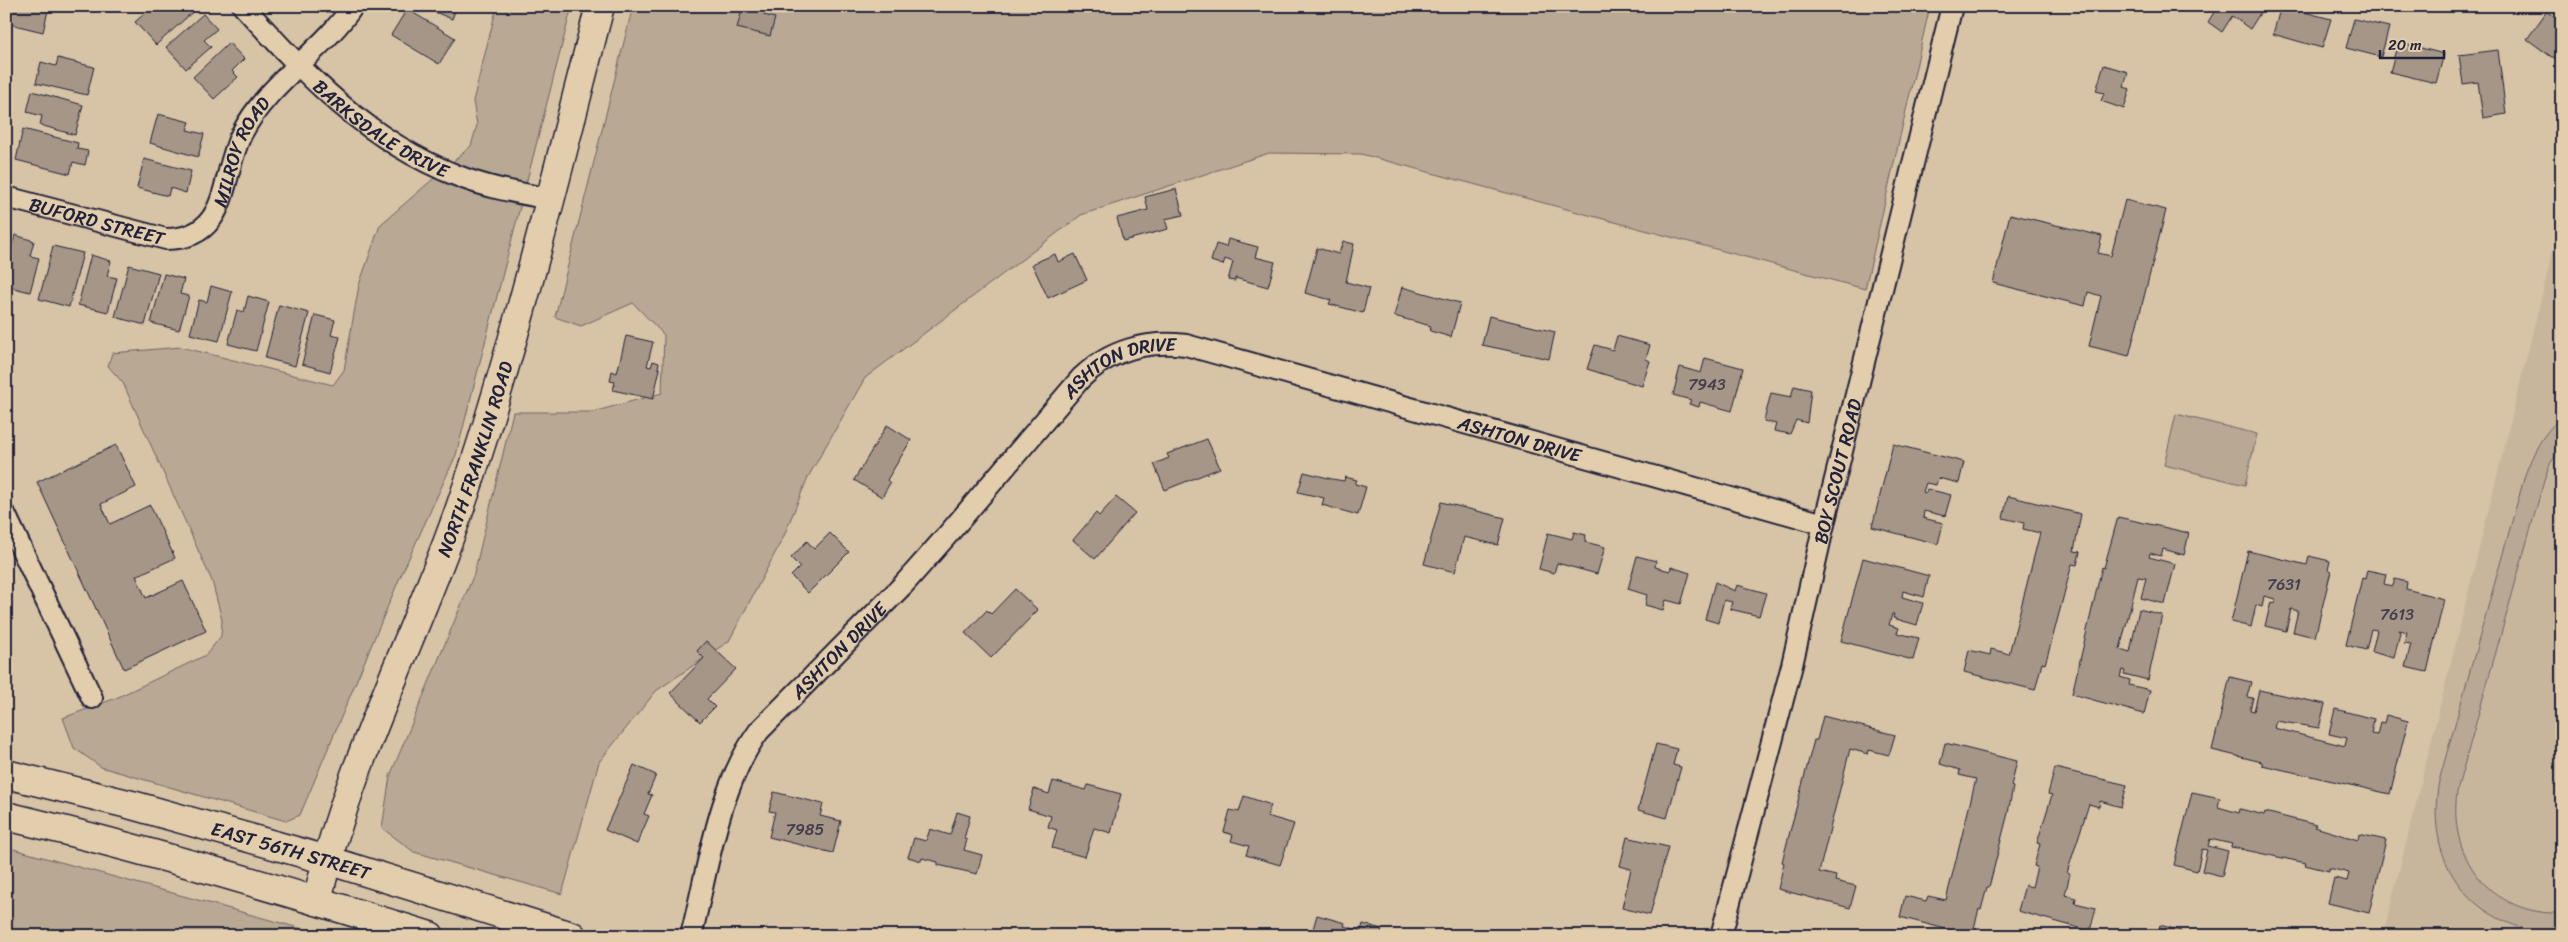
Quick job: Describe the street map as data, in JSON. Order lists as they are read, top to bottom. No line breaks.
{"streets":{"main road":["NORTH FRANKLIN ROAD","EAST 56TH STREET"],"street":["BARKSDALE DRIVE","MILROY ROAD","BUFORD STREET","ASHTON DRIVE","BOY SCOUT ROAD"]},"crossings":[["BARKSDALE DRIVE","MILROY ROAD"],["BARKSDALE DRIVE","NORTH FRANKLIN ROAD"],["MILROY ROAD","BUFORD STREET"],["ASHTON DRIVE","BOY SCOUT ROAD"],["NORTH FRANKLIN ROAD","EAST 56TH STREET"]],"house_numbers":["7943","7631","7613","7985"],"scale_bar":"20 m"}
